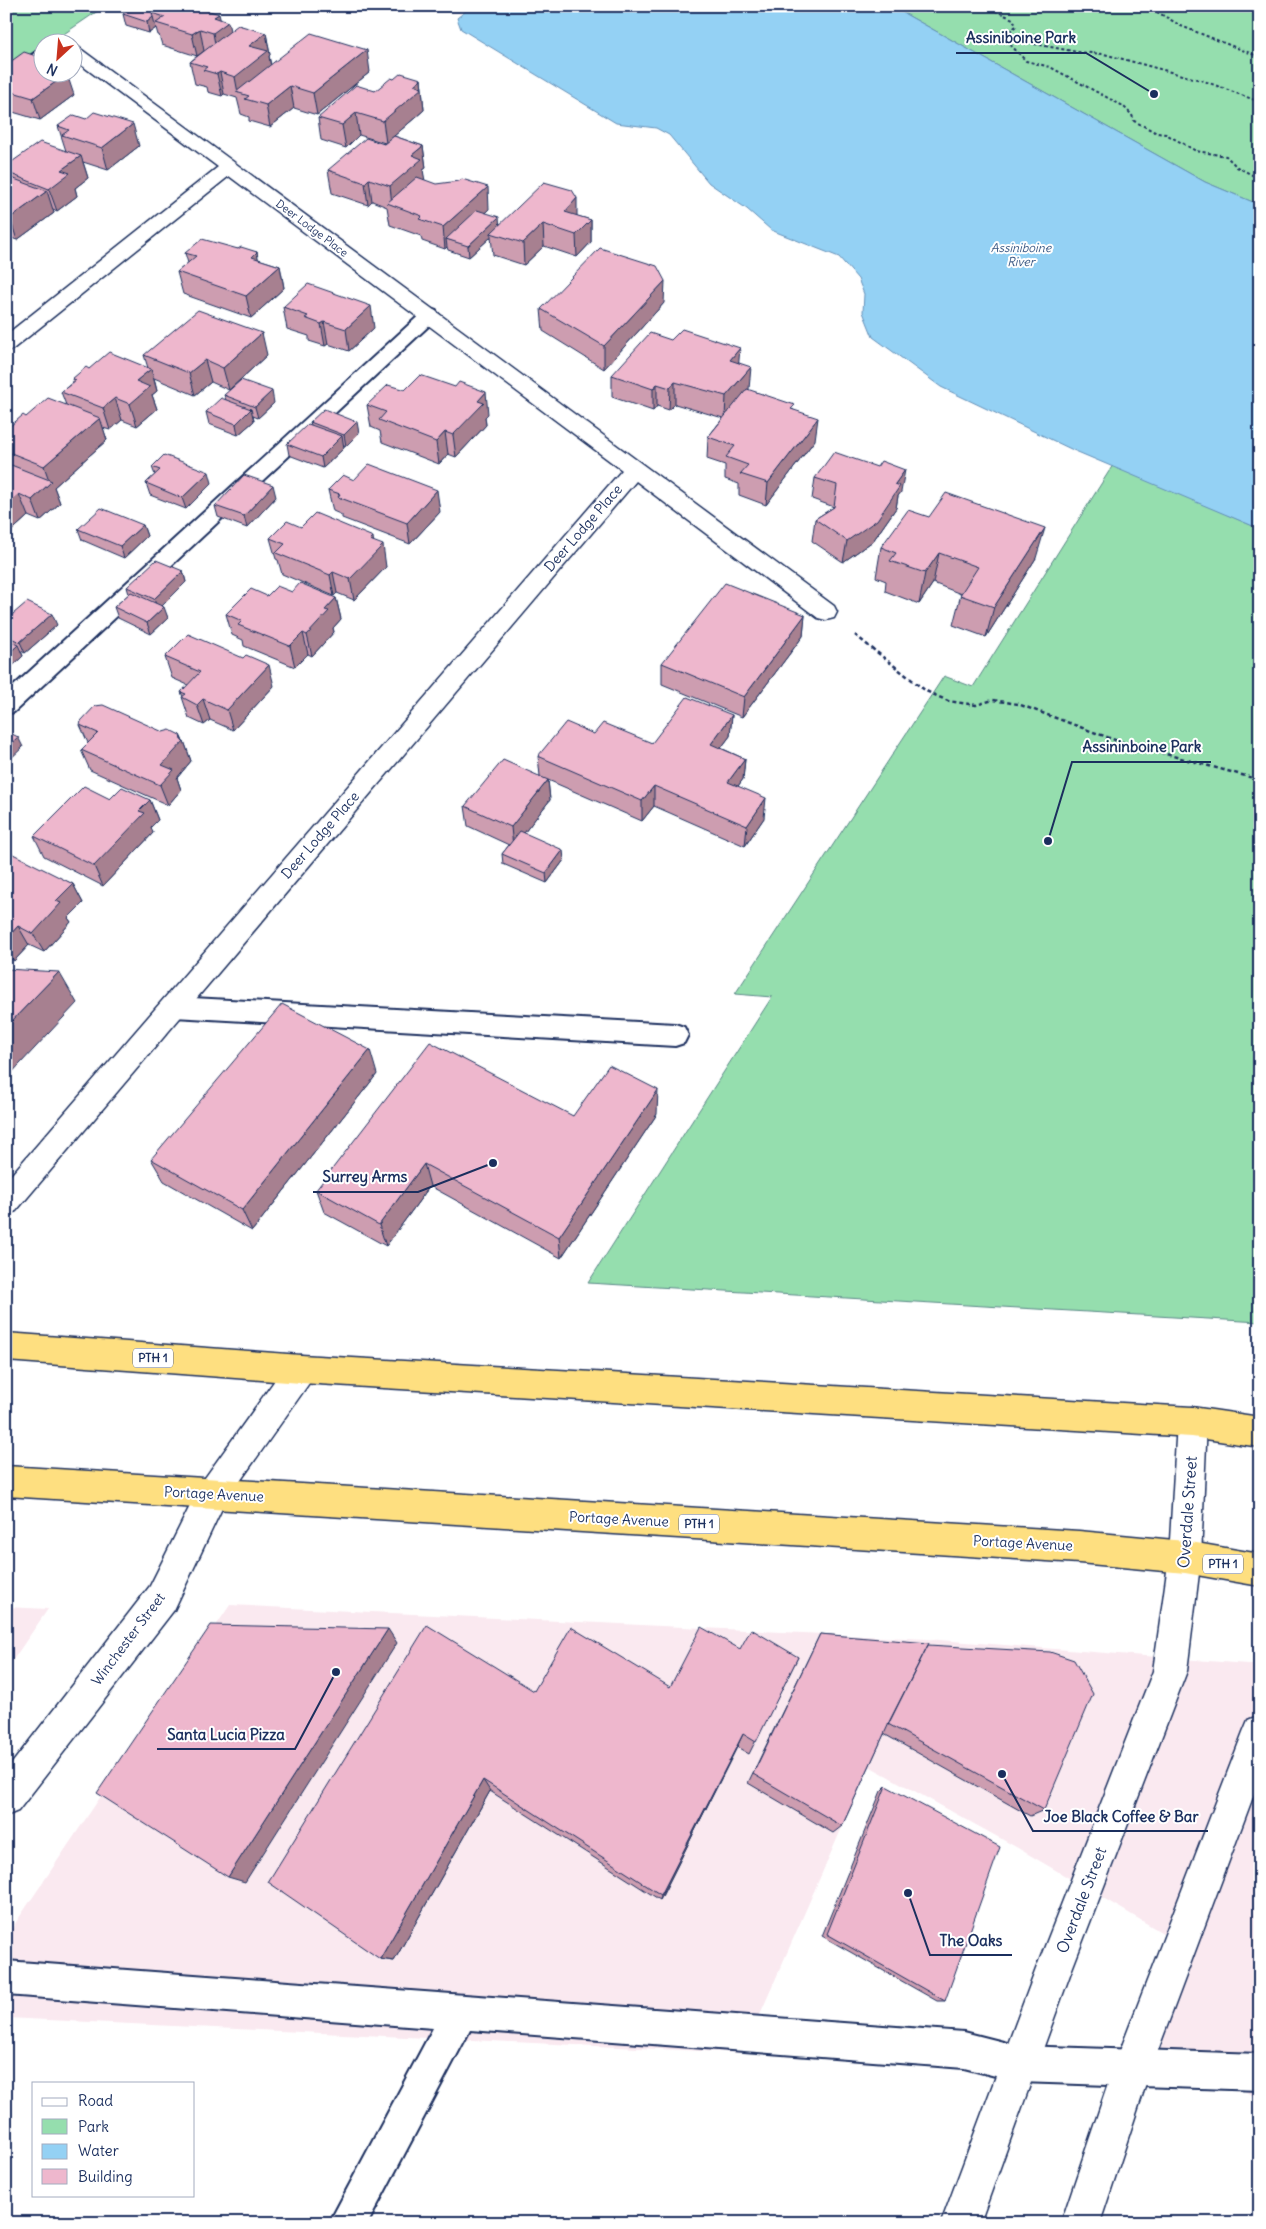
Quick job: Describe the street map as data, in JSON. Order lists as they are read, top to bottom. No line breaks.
{"streets":{"highway":["PTH 1","Portage Avenue"],"street":["Deer Lodge Place","Overdale Street","Winchester Street"]},"crossings":[["PTH 1","Overdale Street"],["PTH 1","Winchester Street"],["Portage Avenue","Overdale Street"],["Portage Avenue","Winchester Street"]],"water":["Assiniboine River"],"places":["Assiniboine Park","Assininboine Park","Surrey Arms","Santa Lucia Pizza","Joe Black Coffee & Bar","The Oaks"],"legend":["Road","Park","Water","Building"],"north":"bottom left"}
